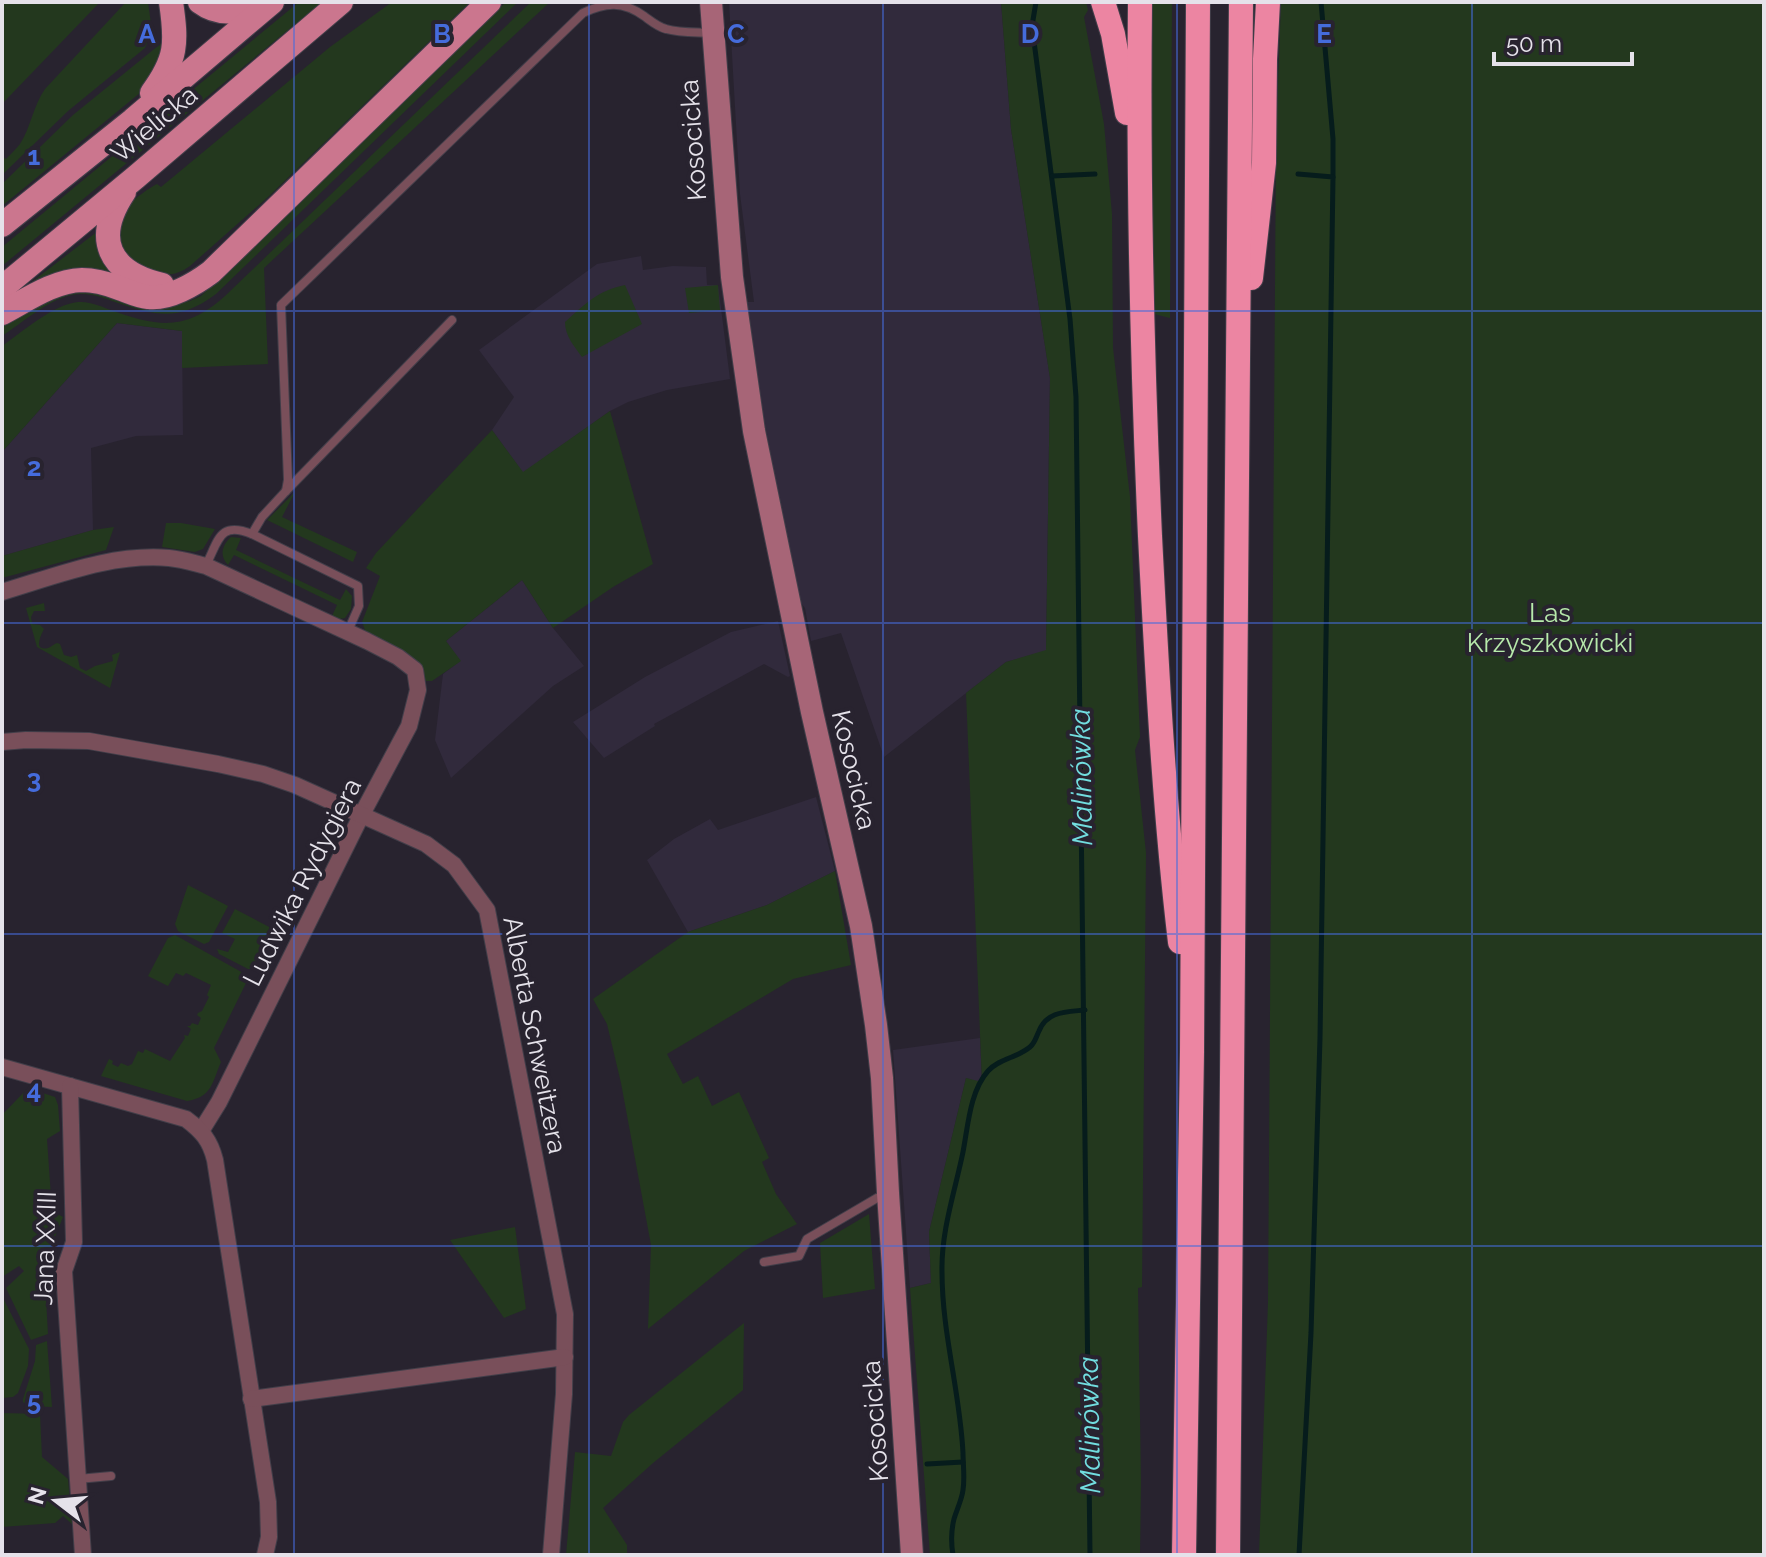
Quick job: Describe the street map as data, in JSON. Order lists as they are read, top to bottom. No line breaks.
{"streets":{"main road":["Wielicka"],"street":["Kosocicka","Ludwika Rydygiera","Alberta Schweitzera","Jana XXIII"]},"crossings":[["Ludwika Rydygiera","Alberta Schweitzera"]],"water":["Malinówka"],"parks":["Las Krzyszkowicki"],"scale_bar":"50 m","north":"left","grid":{"columns":["A","B","C","D","E"],"rows":["1","2","3","4","5"]}}
